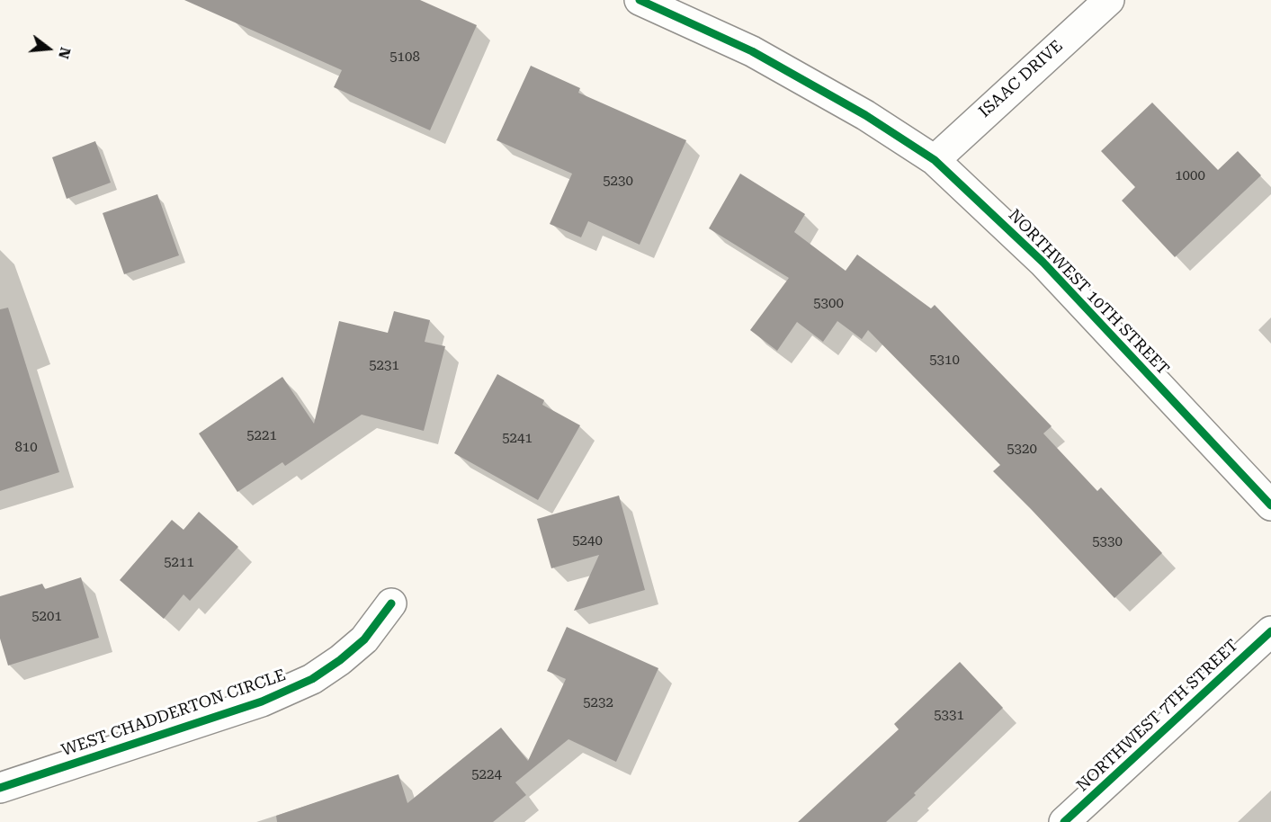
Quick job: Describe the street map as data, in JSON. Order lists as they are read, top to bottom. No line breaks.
{"streets":{"street":["ISAAC DRIVE","NORTHWEST 10TH STREET","WEST CHADDERTON CIRCLE","NORTHWEST 7TH STREET"]},"crossings":[["ISAAC DRIVE","NORTHWEST 10TH STREET"]],"house_numbers":["5108","1000","5230","5300","5310","5231","5221","5241","810","5320","5240","5330","5211","5201","5232","5331","5224"],"north":"right"}
